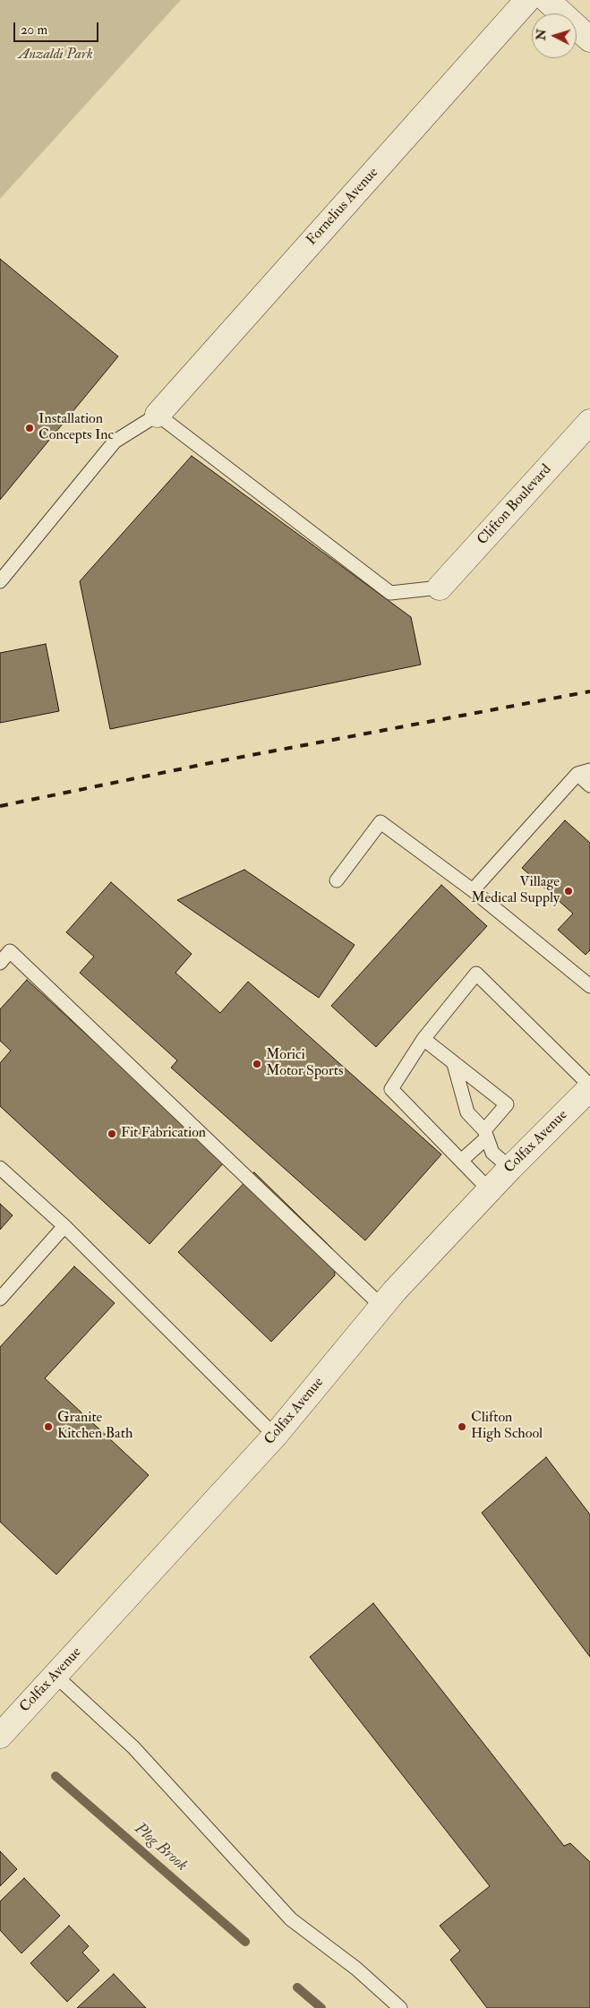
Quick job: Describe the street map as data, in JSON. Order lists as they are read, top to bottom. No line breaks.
{"streets":{"street":["Fornelius Avenue","Clifton Boulevard","Colfax Avenue"]},"water":["Plog Brook"],"parks":["Anzaldi Park"],"places":["Installation Concepts Inc","Village Medical Supply","Morici Motor Sports","Fit Fabrication","Granite Kitchen Bath","Clifton High School"],"scale_bar":"20 m","north":"left"}
